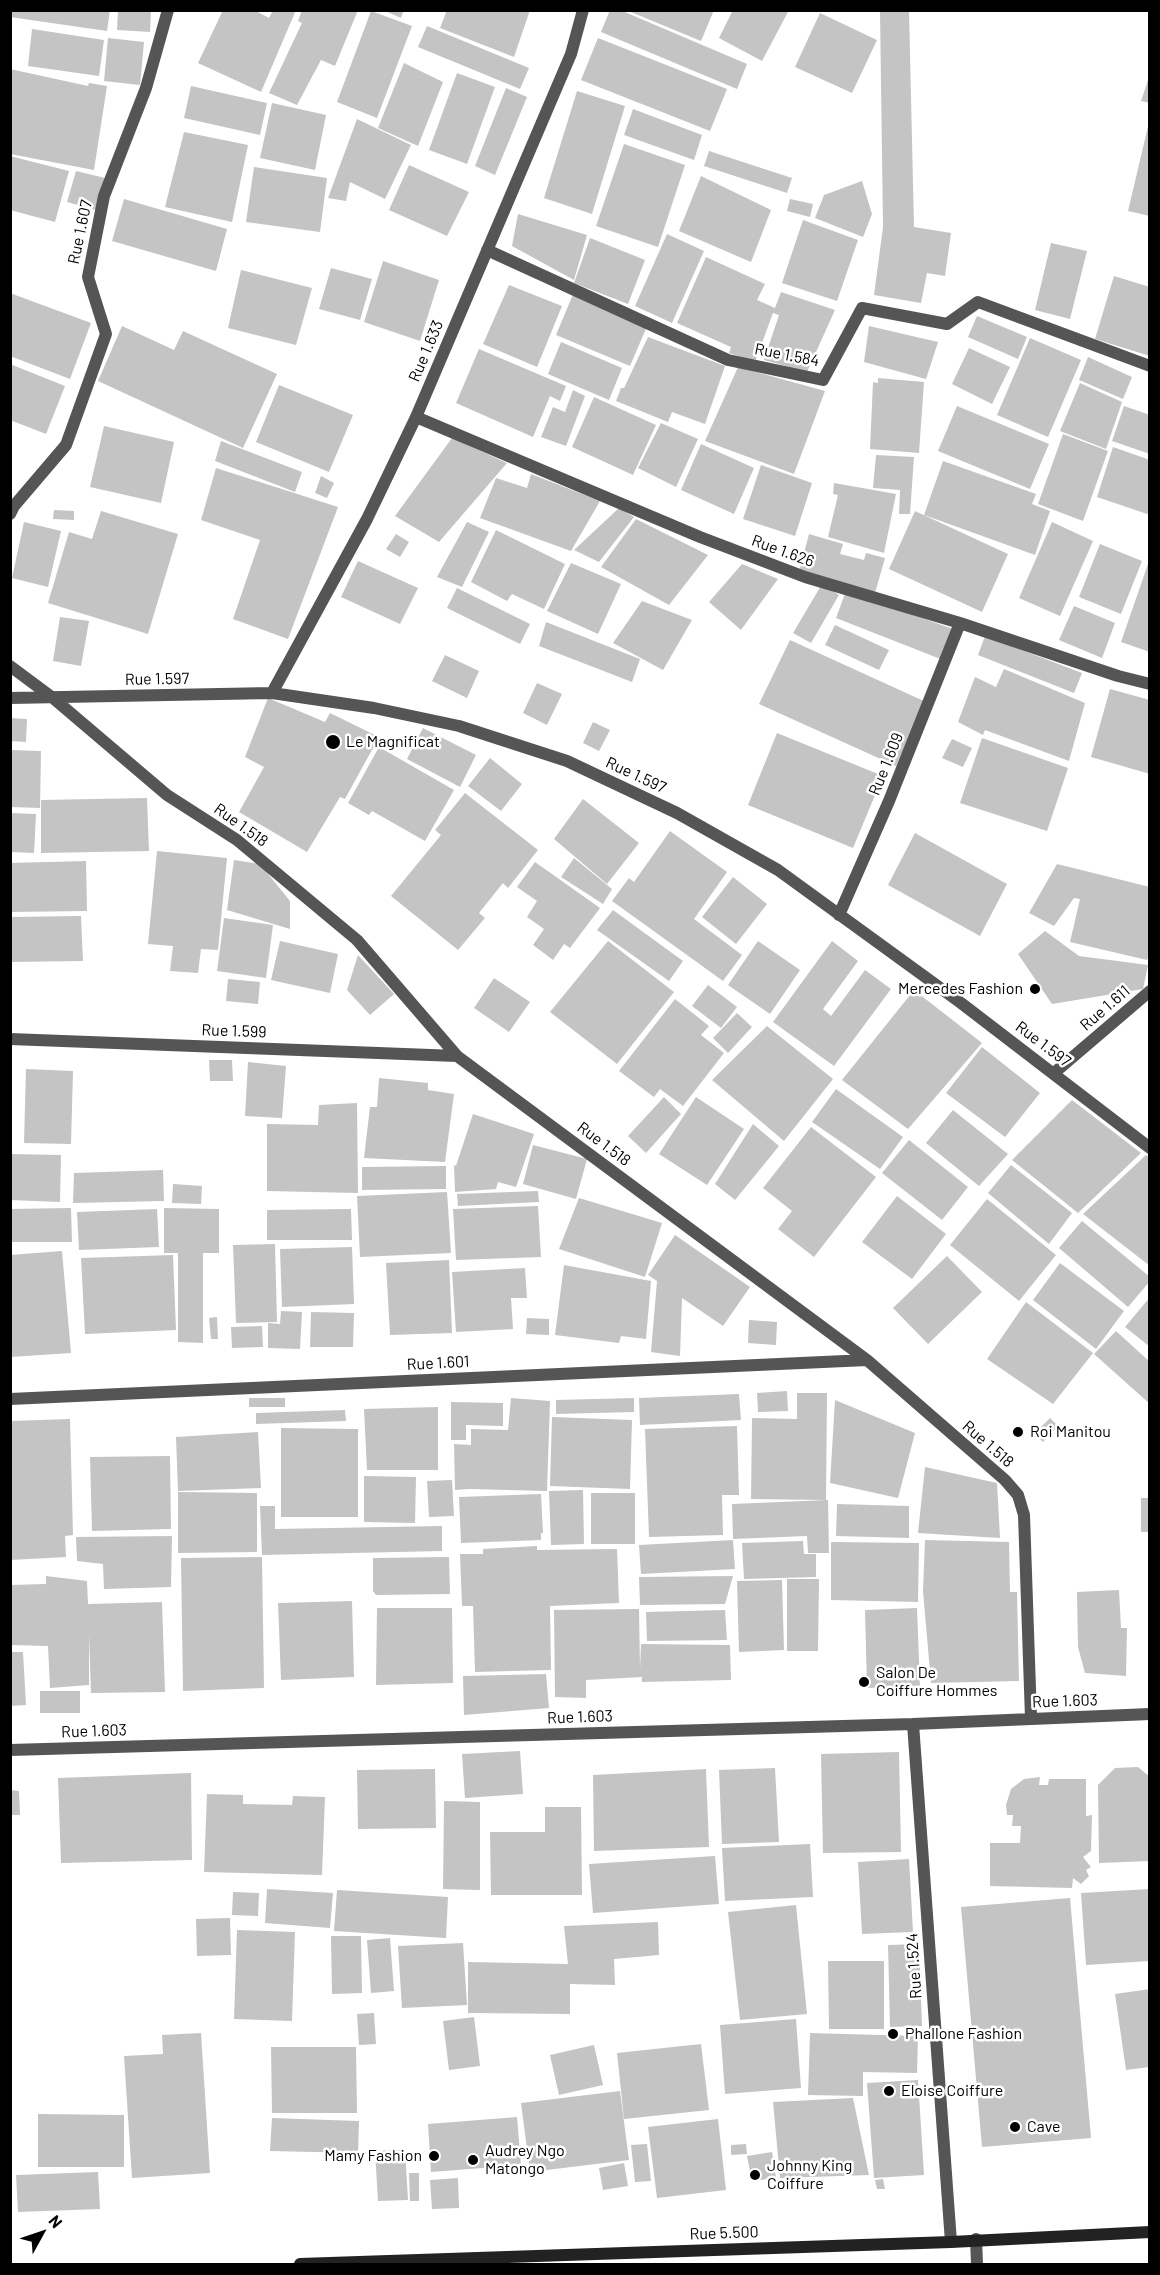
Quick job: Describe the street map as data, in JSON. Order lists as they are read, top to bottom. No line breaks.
{"streets":{"main road":["Rue 5.500"],"street":["Rue 1.607","Rue 1.633","Rue 1.584","Rue 1.626","Rue 1.597","Rue 1.609","Rue 1.518","Rue 1.611","Rue 1.599","Rue 1.601","Rue 1.603","Rue 1.524"]},"crossings":[["Rue 1.633","Rue 1.584"],["Rue 1.633","Rue 1.626"],["Rue 1.633","Rue 1.597"],["Rue 1.626","Rue 1.609"],["Rue 1.597","Rue 1.609"],["Rue 1.597","Rue 1.518"],["Rue 1.597","Rue 1.611"],["Rue 1.518","Rue 1.599"],["Rue 1.518","Rue 1.601"],["Rue 1.518","Rue 1.603"],["Rue 1.603","Rue 1.524"],["Rue 1.524","Rue 5.500"]],"places":["Le Magnificat","Mercedes Fashion","Roi Manitou","Salon De Coiffure Hommes","Phallone Fashion","Eloise Coiffure","Cave","Mamy Fashion","Audrey Ngo Matongo","Johnny King Coiffure"],"north":"top right"}
